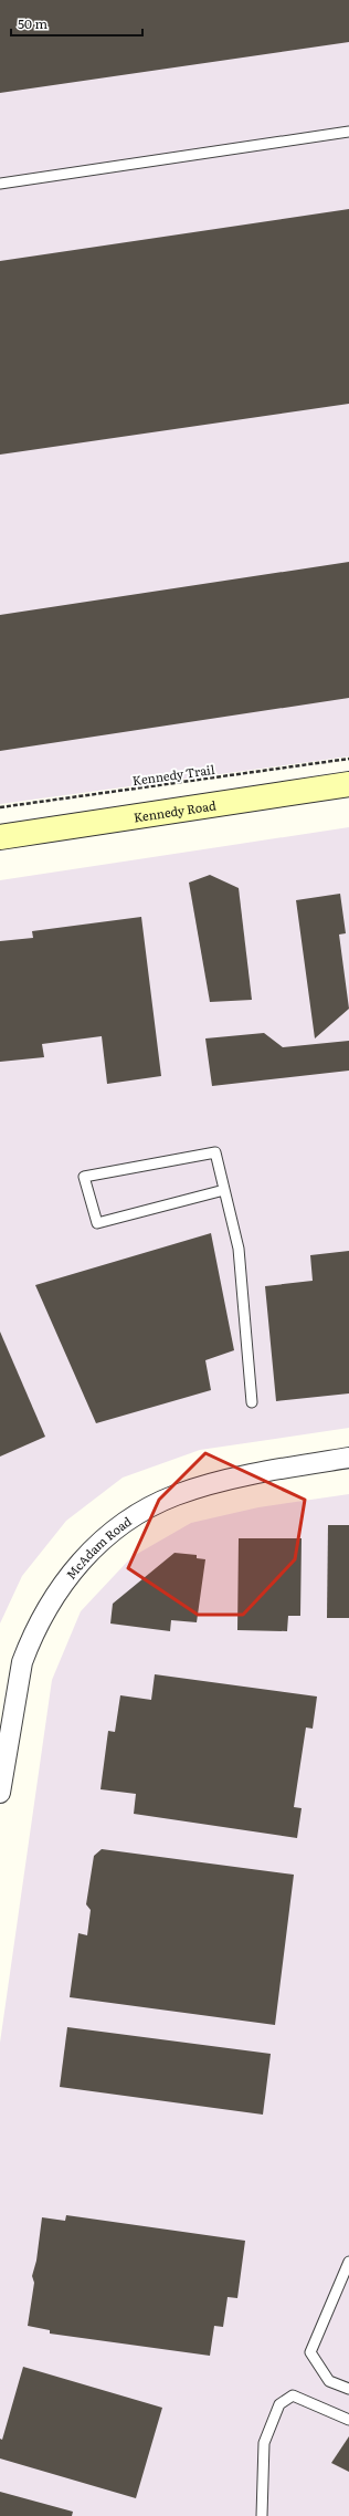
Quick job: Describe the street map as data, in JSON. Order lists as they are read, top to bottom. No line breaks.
{"streets":{"main road":["Kennedy Road"],"street":["McAdam Road"],"path":["Kennedy Trail"]},"scale_bar":"50 m"}
